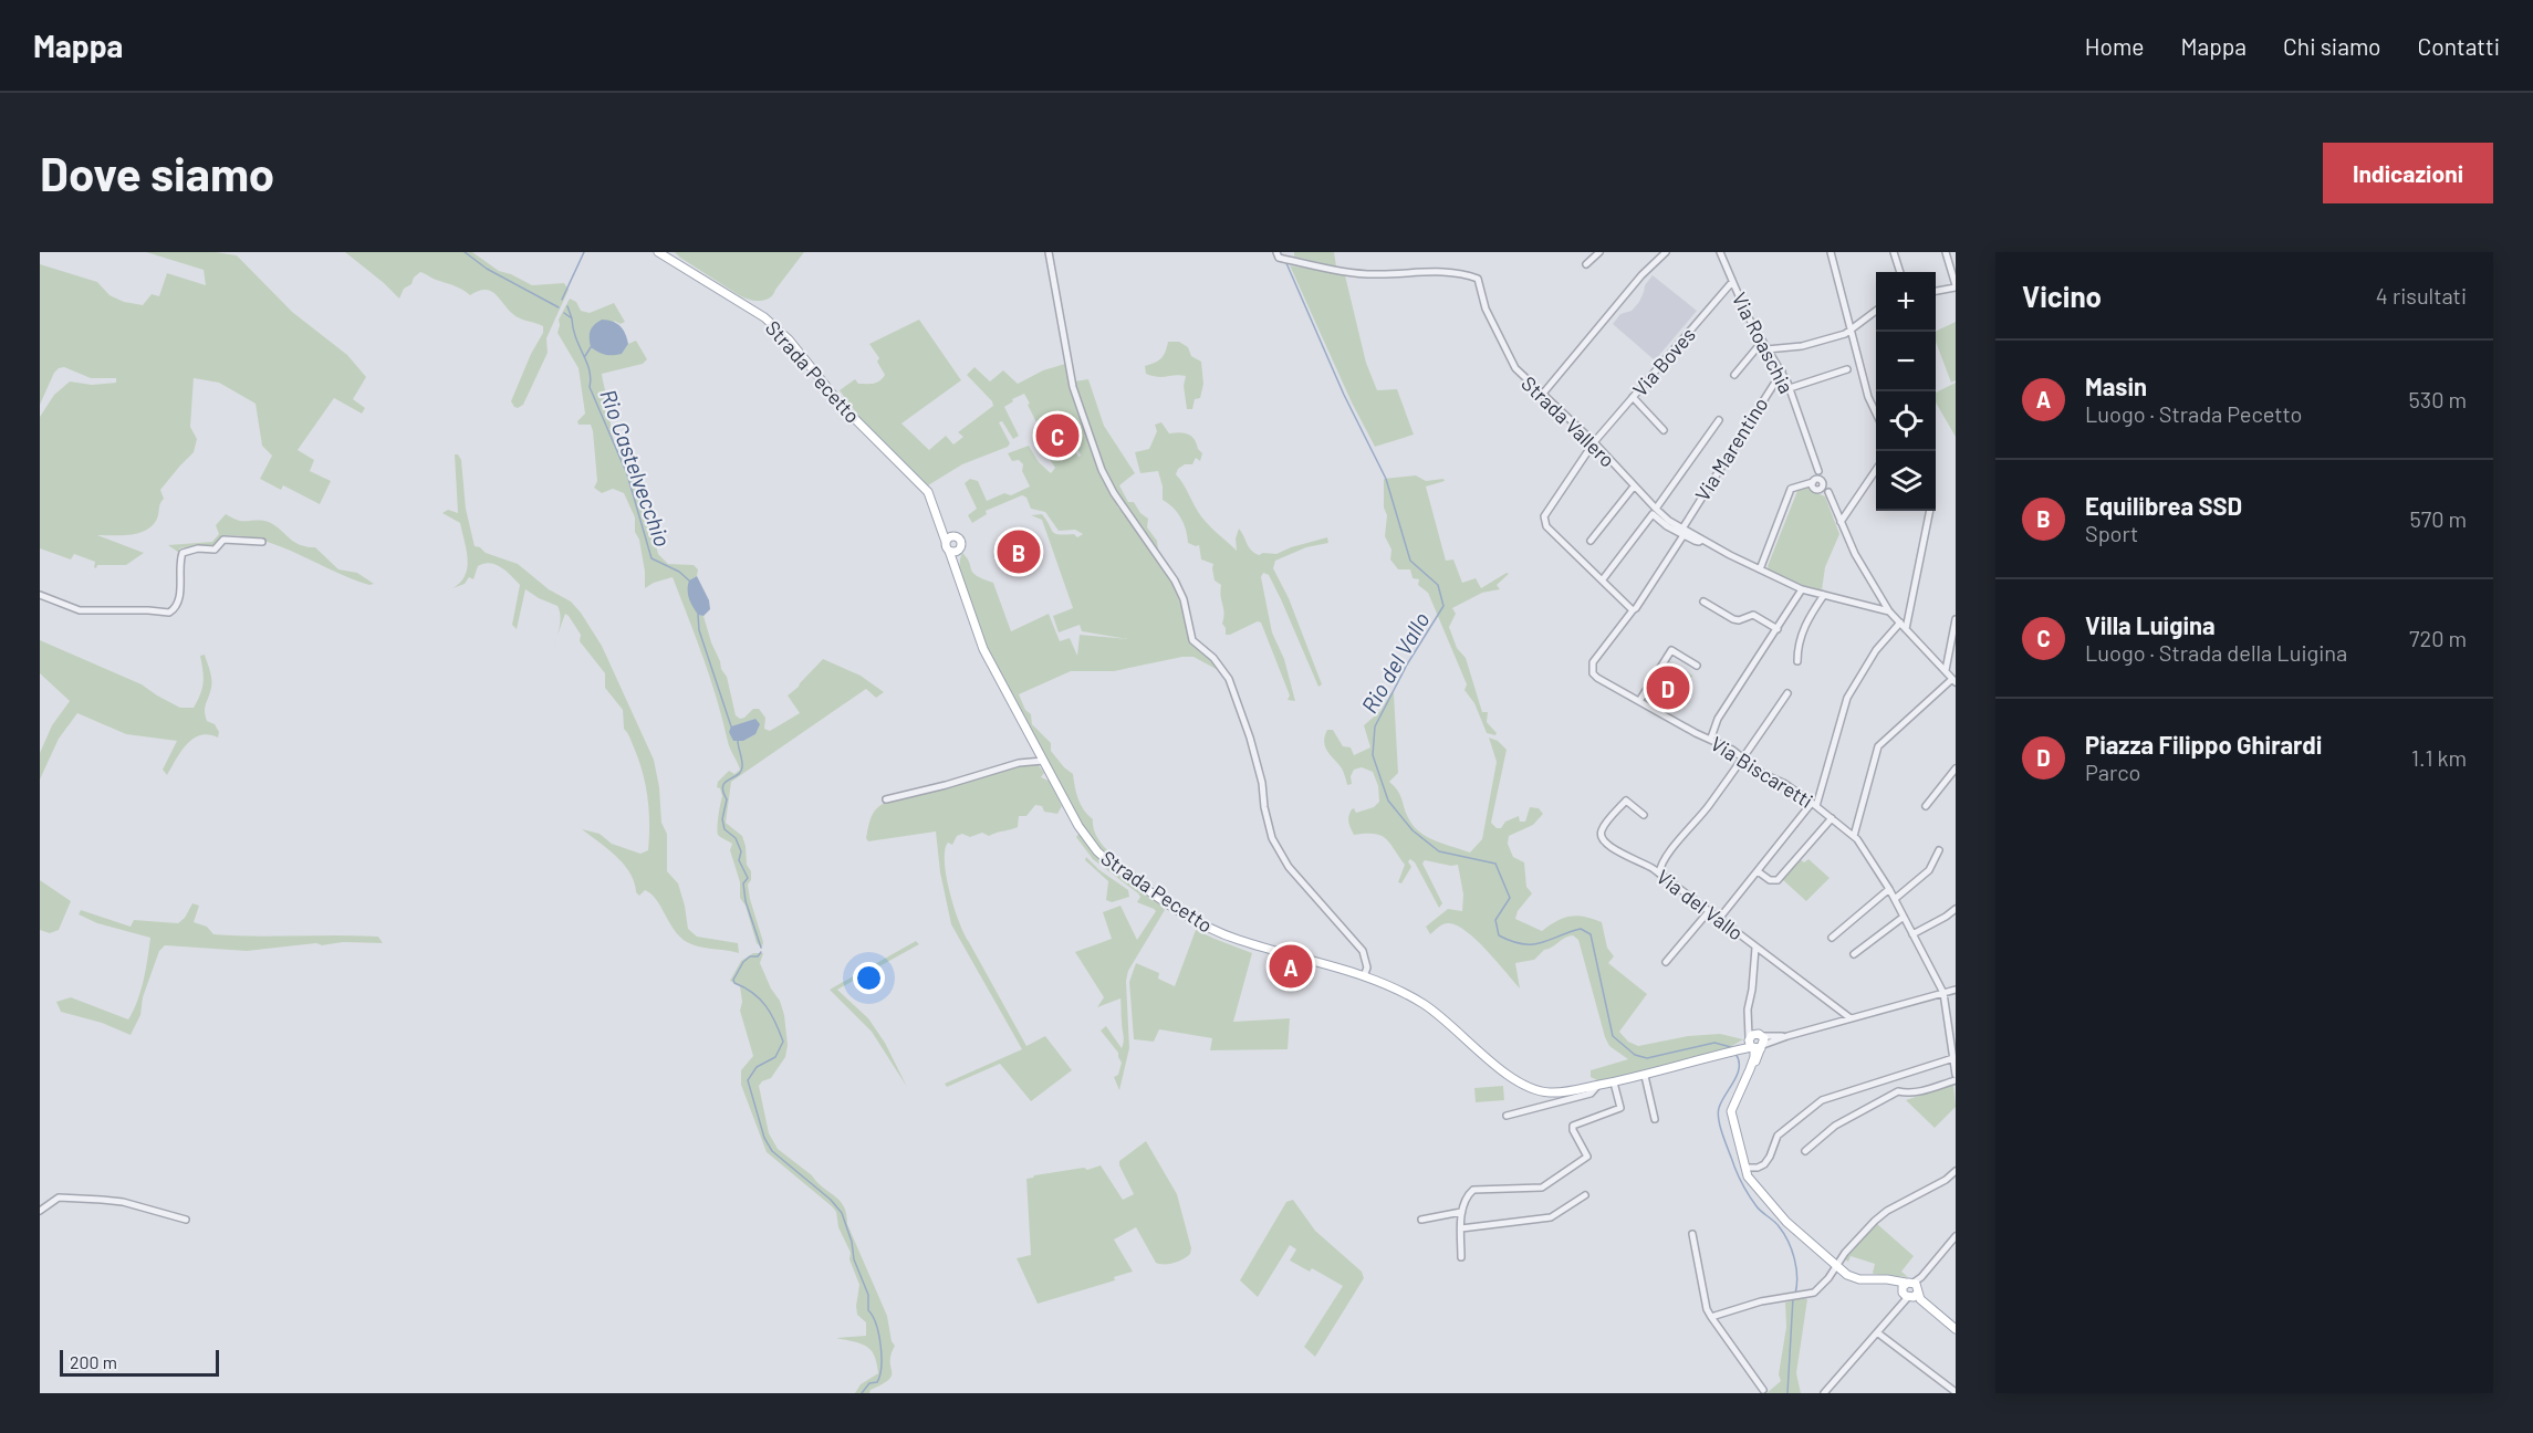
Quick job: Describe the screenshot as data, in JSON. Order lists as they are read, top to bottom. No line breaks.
{"streets":{"main road":["Strada Pecetto"],"street":["Via Roaschia","Via Boves","Strada Vallero","Via Marentino","Via Biscaretti","Via del Vallo"]},"crossings":[["Via Roaschia","Via Boves"],["Via Roaschia","Via Marentino"],["Via Boves","Strada Vallero"],["Strada Vallero","Via Marentino"],["Via Marentino","Via Biscaretti"]],"water":["Rio Castelvecchio","Rio del Vallo"],"scale_bar":"200 m","page":{"header":"Mappa","nav":["Home","Mappa","Chi siamo","Contatti"],"buttons":"Indicazioni","title":"Dove siamo","heading":["Vicino","4 risultati"],"map_buttons":["+","−"],"list":[{"mark":"A","name":"Masin","note":"Luogo · Strada Pecetto","value":"530 m"},{"mark":"B","name":"Equilibrea SSD","note":"Sport","value":"570 m"},{"mark":"C","name":"Villa Luigina","note":"Luogo · Strada della Luigina","value":"720 m"},{"mark":"D","name":"Piazza Filippo Ghirardi","note":"Parco","value":"1.1 km"}],"pins":["C","B","D","A"],"scale":"200 m"}}
